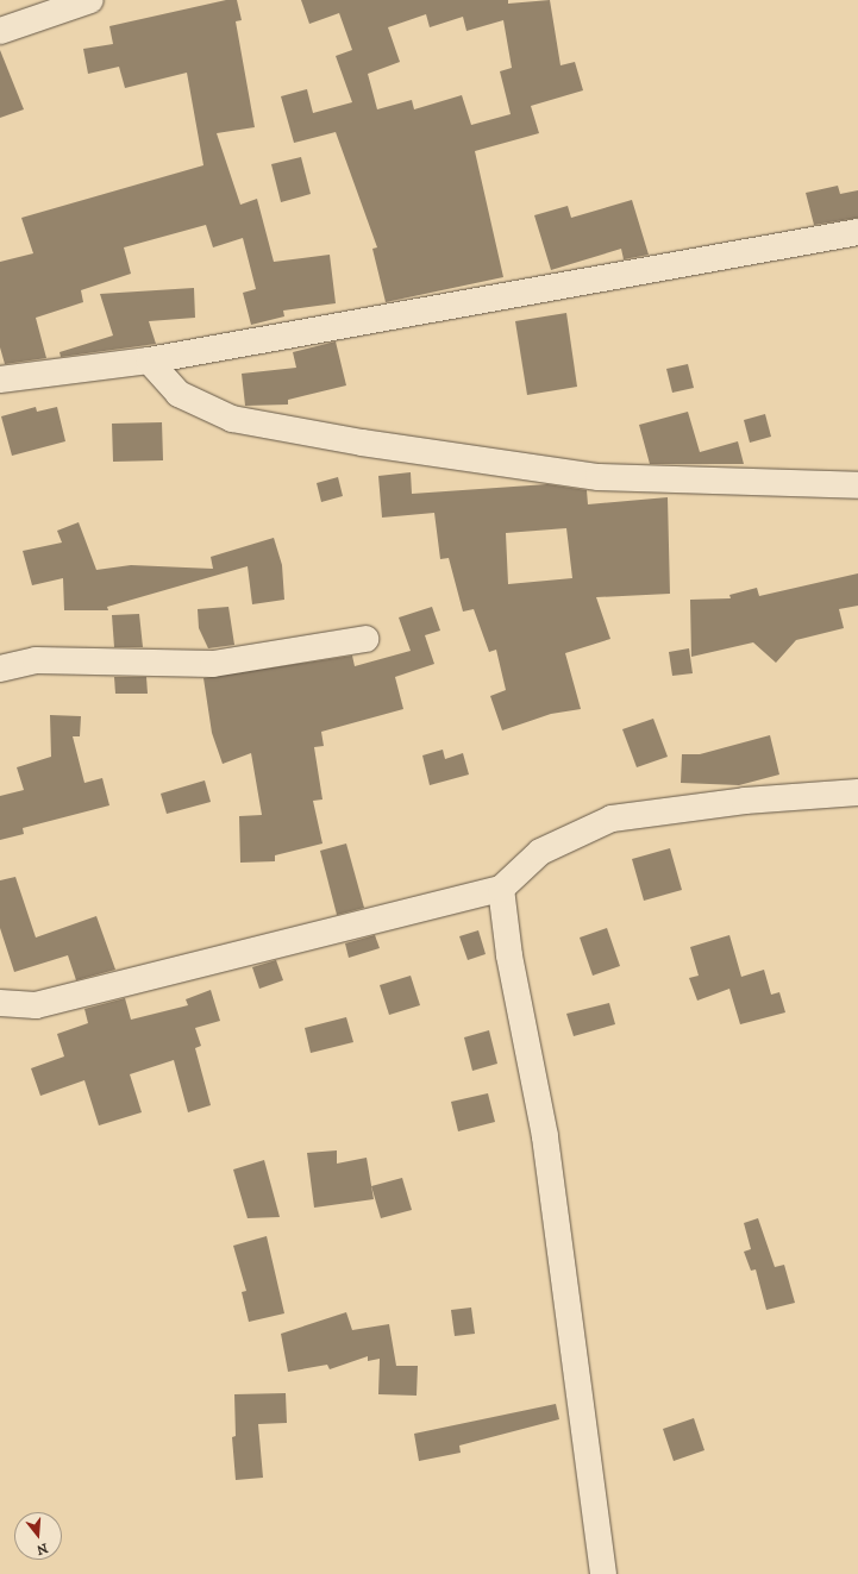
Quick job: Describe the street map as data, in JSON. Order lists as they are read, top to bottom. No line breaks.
{"north":"bottom"}
